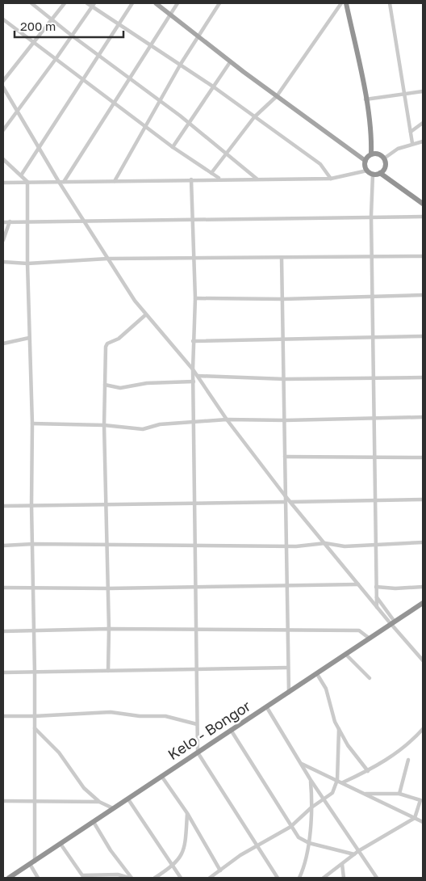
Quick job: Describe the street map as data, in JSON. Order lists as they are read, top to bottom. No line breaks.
{"streets":{"highway":["Kelo - Bongor"]},"scale_bar":"200 m"}
